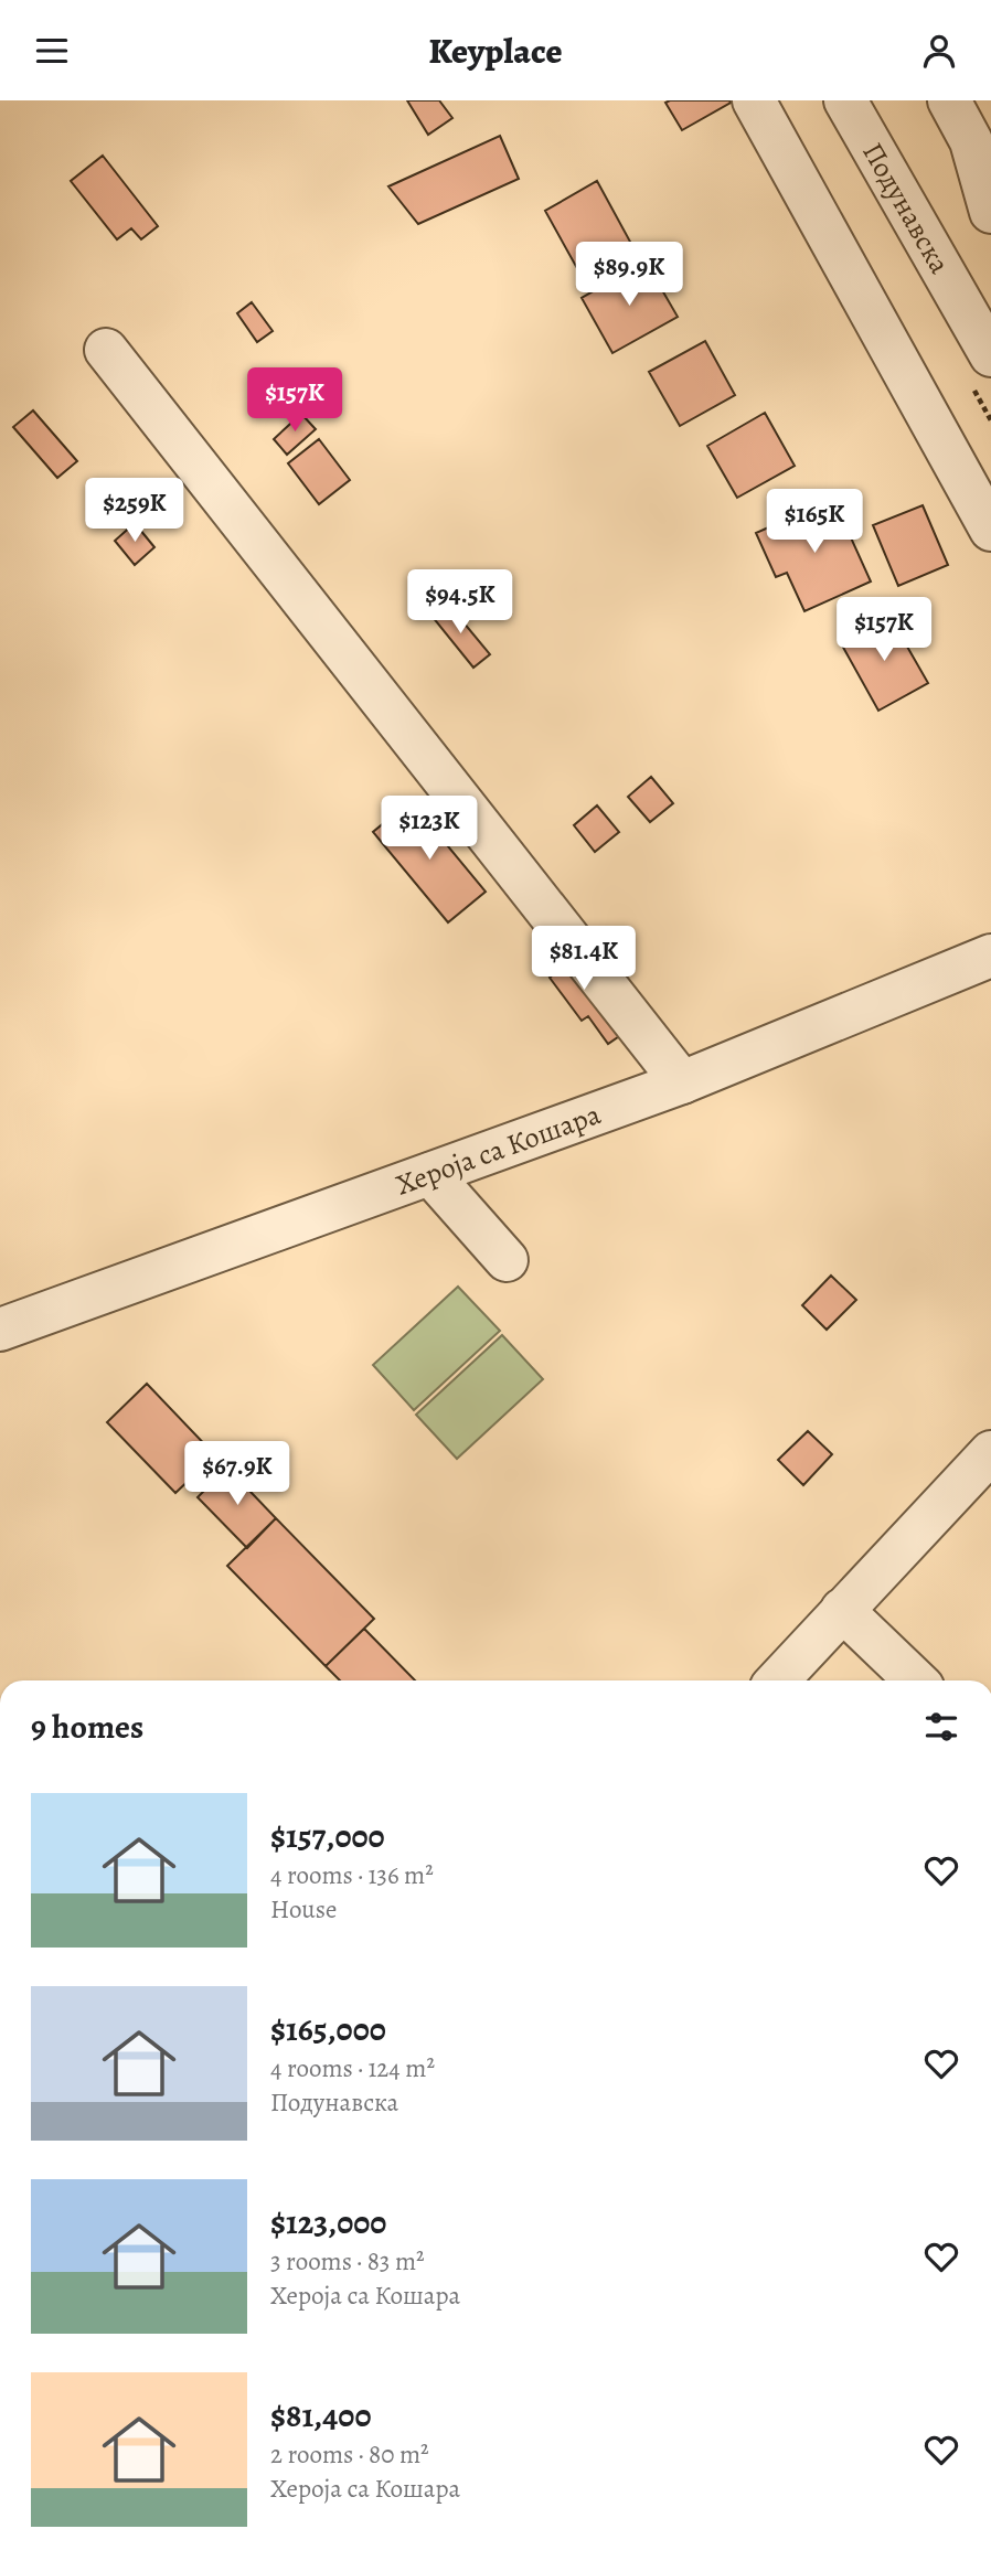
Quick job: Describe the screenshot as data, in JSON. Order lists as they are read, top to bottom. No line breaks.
{"streets":{"street":["Подунавска","Хероја са Кошара"]},"page":{"header":"Keyplace","price":["$89.9K","$157K","$259K","$165K","$94.5K","$157K","$123K","$81.4K","$67.9K"],"heading":"9 homes","list":[{"name":"$157,000","note":"4 rooms · 136 m² · House"},{"name":"$165,000","note":"4 rooms · 124 m² · Подунавска"},{"name":"$123,000","note":"3 rooms · 83 m² · Хероја са Кошара"},{"name":"$81,400","note":"2 rooms · 80 m² · Хероја са Кошара"}]}}
